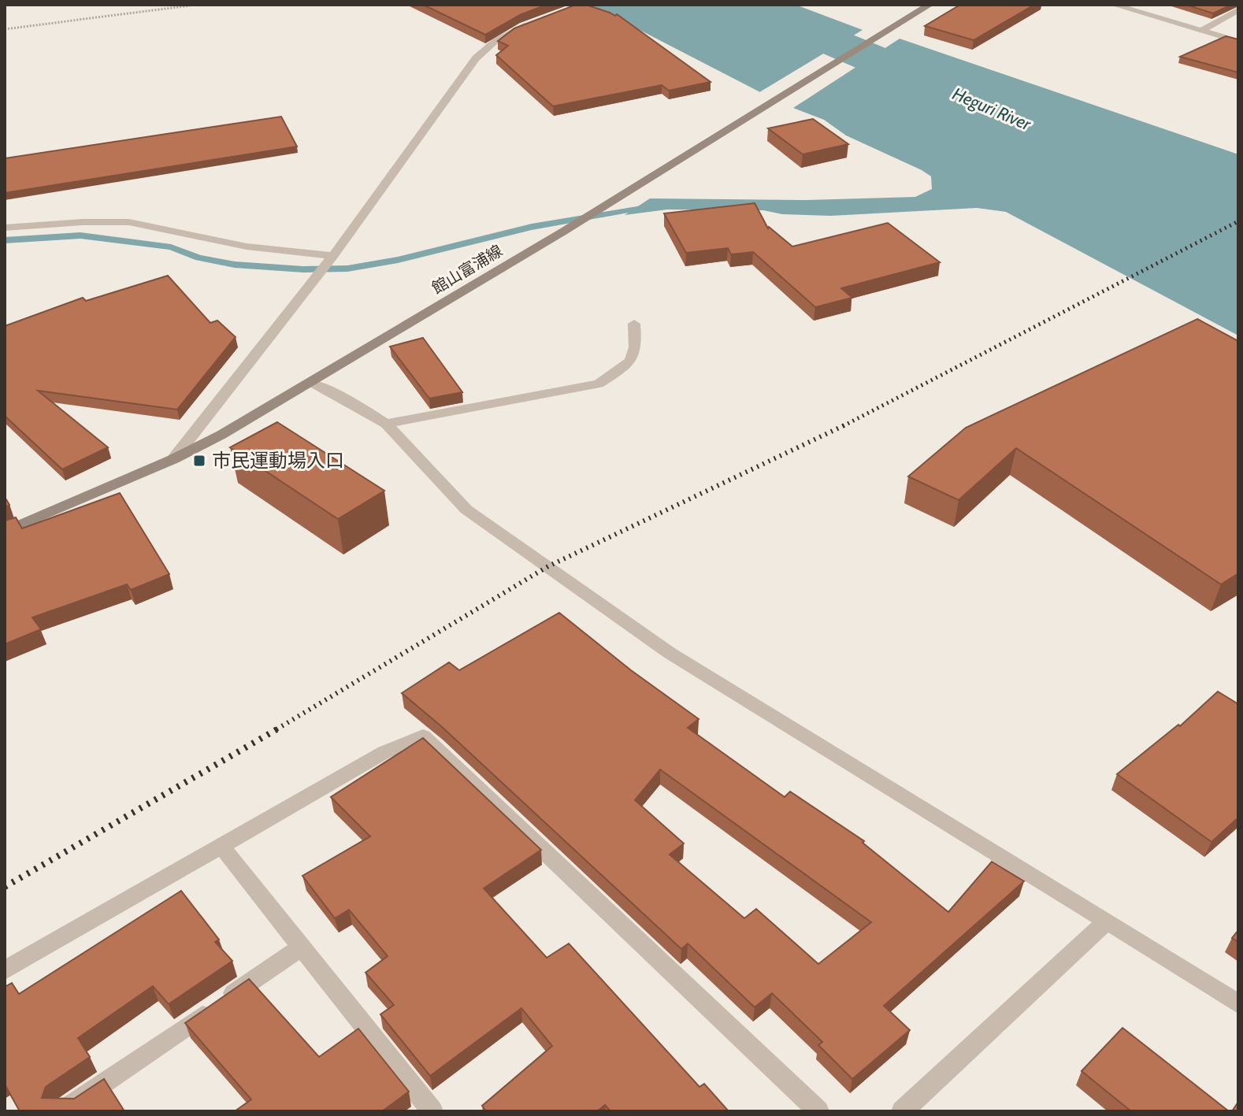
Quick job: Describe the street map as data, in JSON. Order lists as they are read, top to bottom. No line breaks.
{"streets":{"main road":["館山富浦線"]},"water":["Heguri River"],"places":{"transit":["市民運動場入口"]}}
